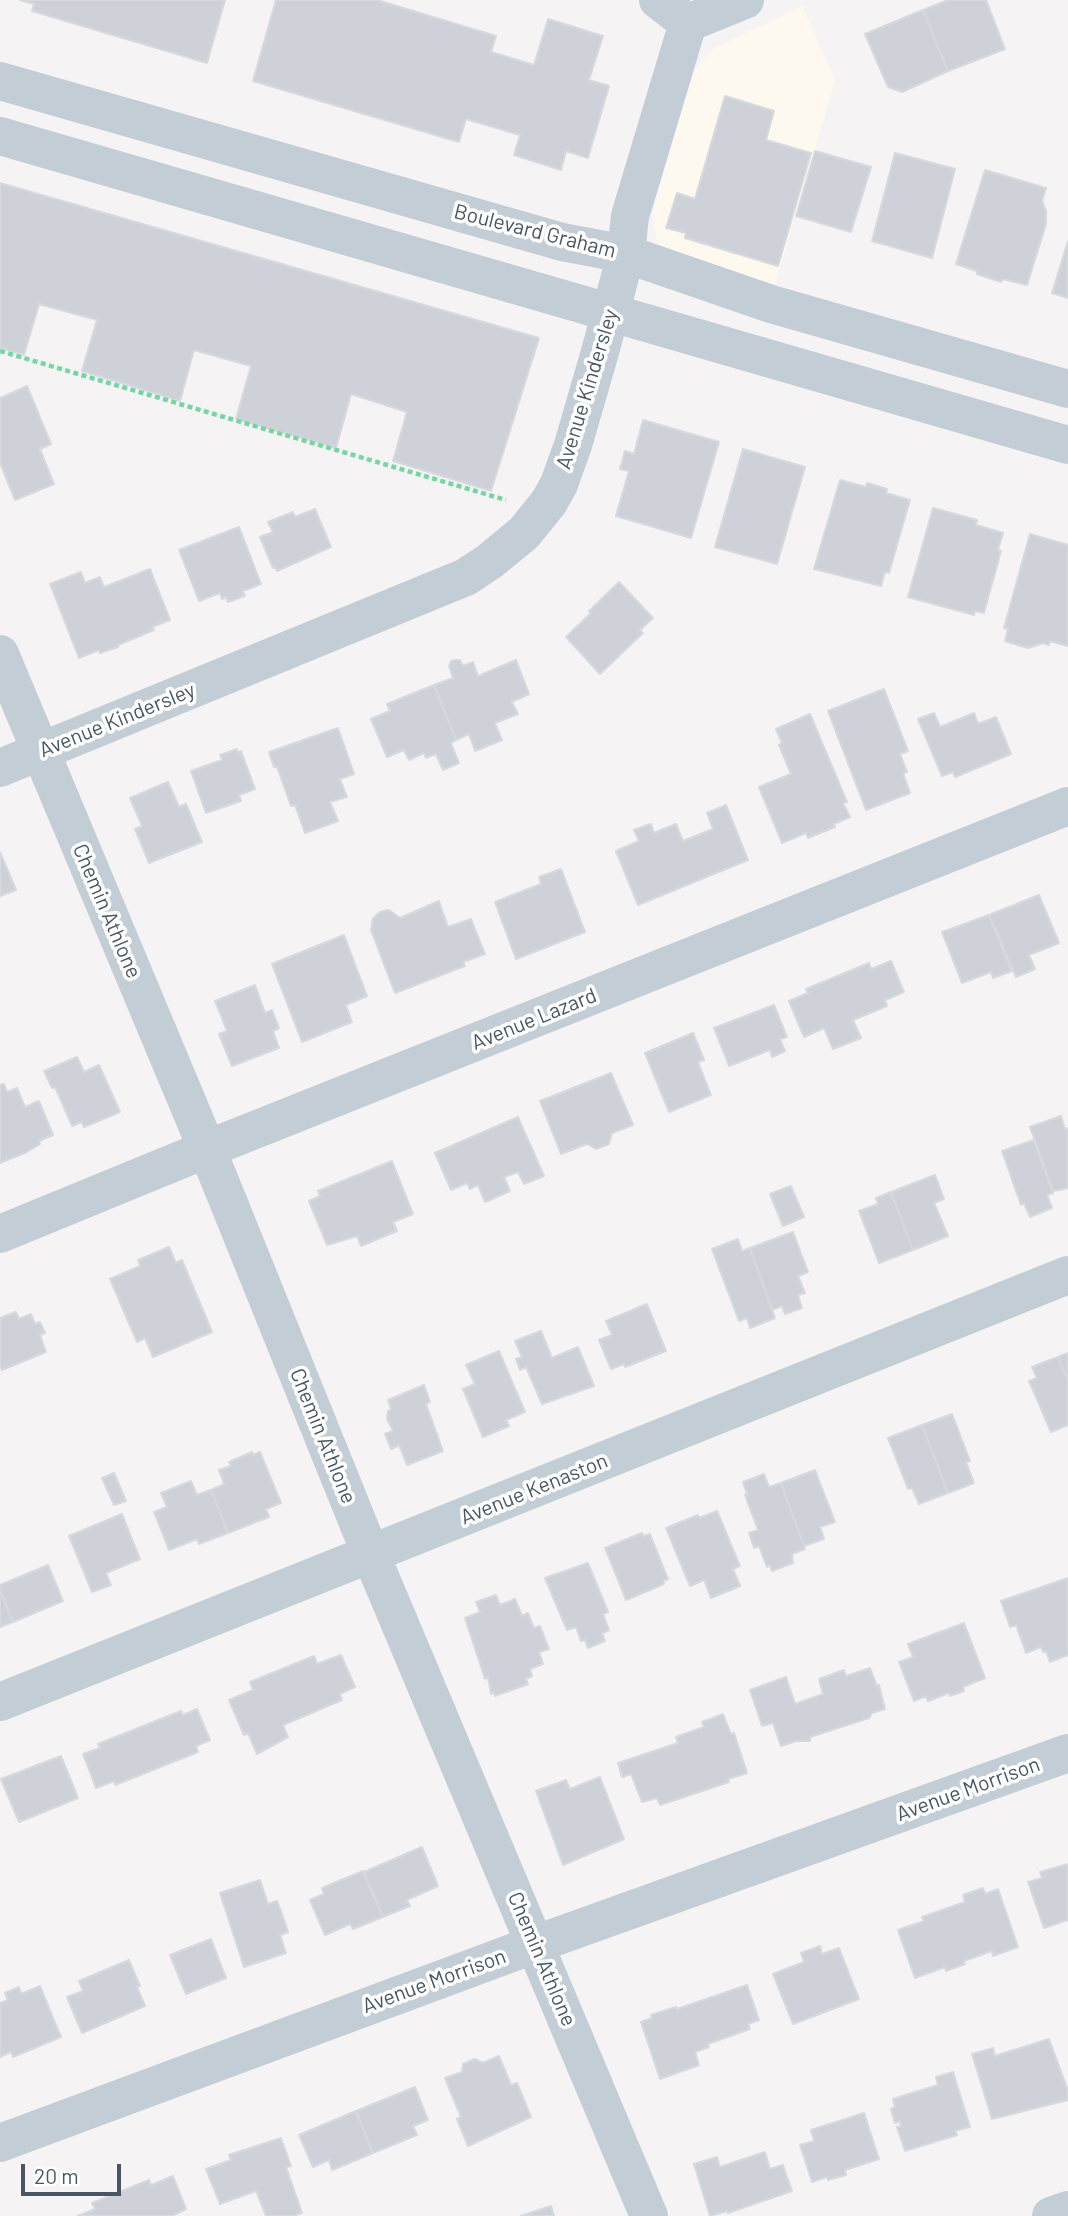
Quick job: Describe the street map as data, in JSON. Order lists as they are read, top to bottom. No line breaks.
{"streets":{"street":["Boulevard Graham","Avenue Kindersley","Chemin Athlone","Avenue Lazard","Avenue Kenaston","Avenue Morrison"]},"crossings":[["Boulevard Graham","Avenue Kindersley"],["Avenue Kindersley","Chemin Athlone"],["Chemin Athlone","Avenue Lazard"],["Chemin Athlone","Avenue Kenaston"],["Chemin Athlone","Avenue Morrison"]],"scale_bar":"20 m"}
